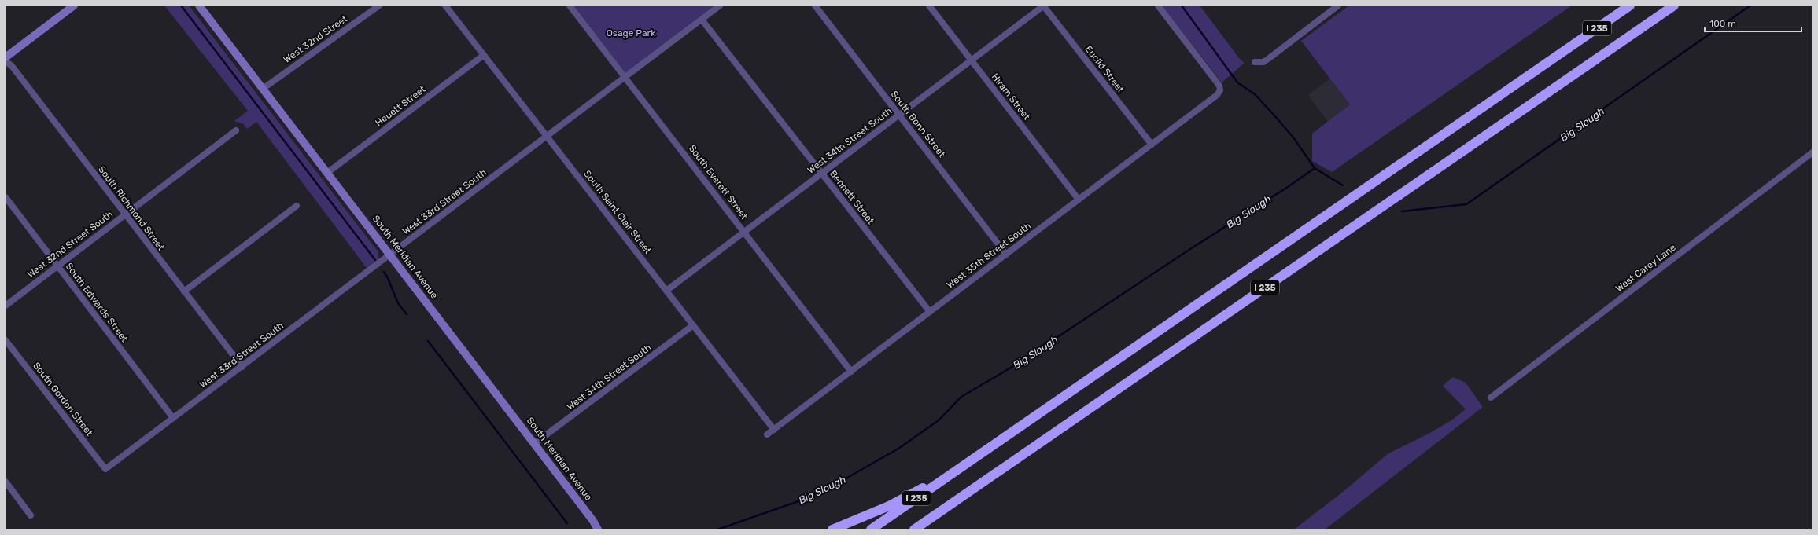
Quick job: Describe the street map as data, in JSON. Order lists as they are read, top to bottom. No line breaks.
{"streets":{"highway":["I 235"],"main road":["South Meridian Avenue"],"street":["West 32nd Street","Euclid Street","Hiram Street","Heuett Street","South Bonn Street","West 34th Street South","South Everett Street","Bennett Street","West 33rd Street South","South Richmond Street","South Saint Clair Street","West 32nd Street South","West 35th Street South","West Carey Lane","South Edwards Street","South Gordon Street"]},"crossings":[["West 32nd Street","South Meridian Avenue"],["Euclid Street","West 34th Street South"],["Euclid Street","West 35th Street South"],["Hiram Street","West 34th Street South"],["Hiram Street","West 35th Street South"],["Heuett Street","South Saint Clair Street"],["Heuett Street","South Meridian Avenue"],["South Bonn Street","West 34th Street South"],["South Bonn Street","West 35th Street South"],["West 34th Street South","South Everett Street"],["West 34th Street South","Bennett Street"],["West 34th Street South","South Saint Clair Street"],["West 34th Street South","South Meridian Avenue"],["South Everett Street","West 33rd Street South"],["South Everett Street","West 35th Street South"],["Bennett Street","West 33rd Street South"],["Bennett Street","West 35th Street South"],["West 33rd Street South","South Richmond Street"],["West 33rd Street South","South Saint Clair Street"],["West 33rd Street South","South Meridian Avenue"],["West 33rd Street South","South Edwards Street"],["West 33rd Street South","South Gordon Street"],["South Richmond Street","West 32nd Street South"],["South Saint Clair Street","West 35th Street South"],["West 32nd Street South","South Edwards Street"]],"water":["Big Slough"],"parks":["Osage Park"],"scale_bar":"100 m"}
